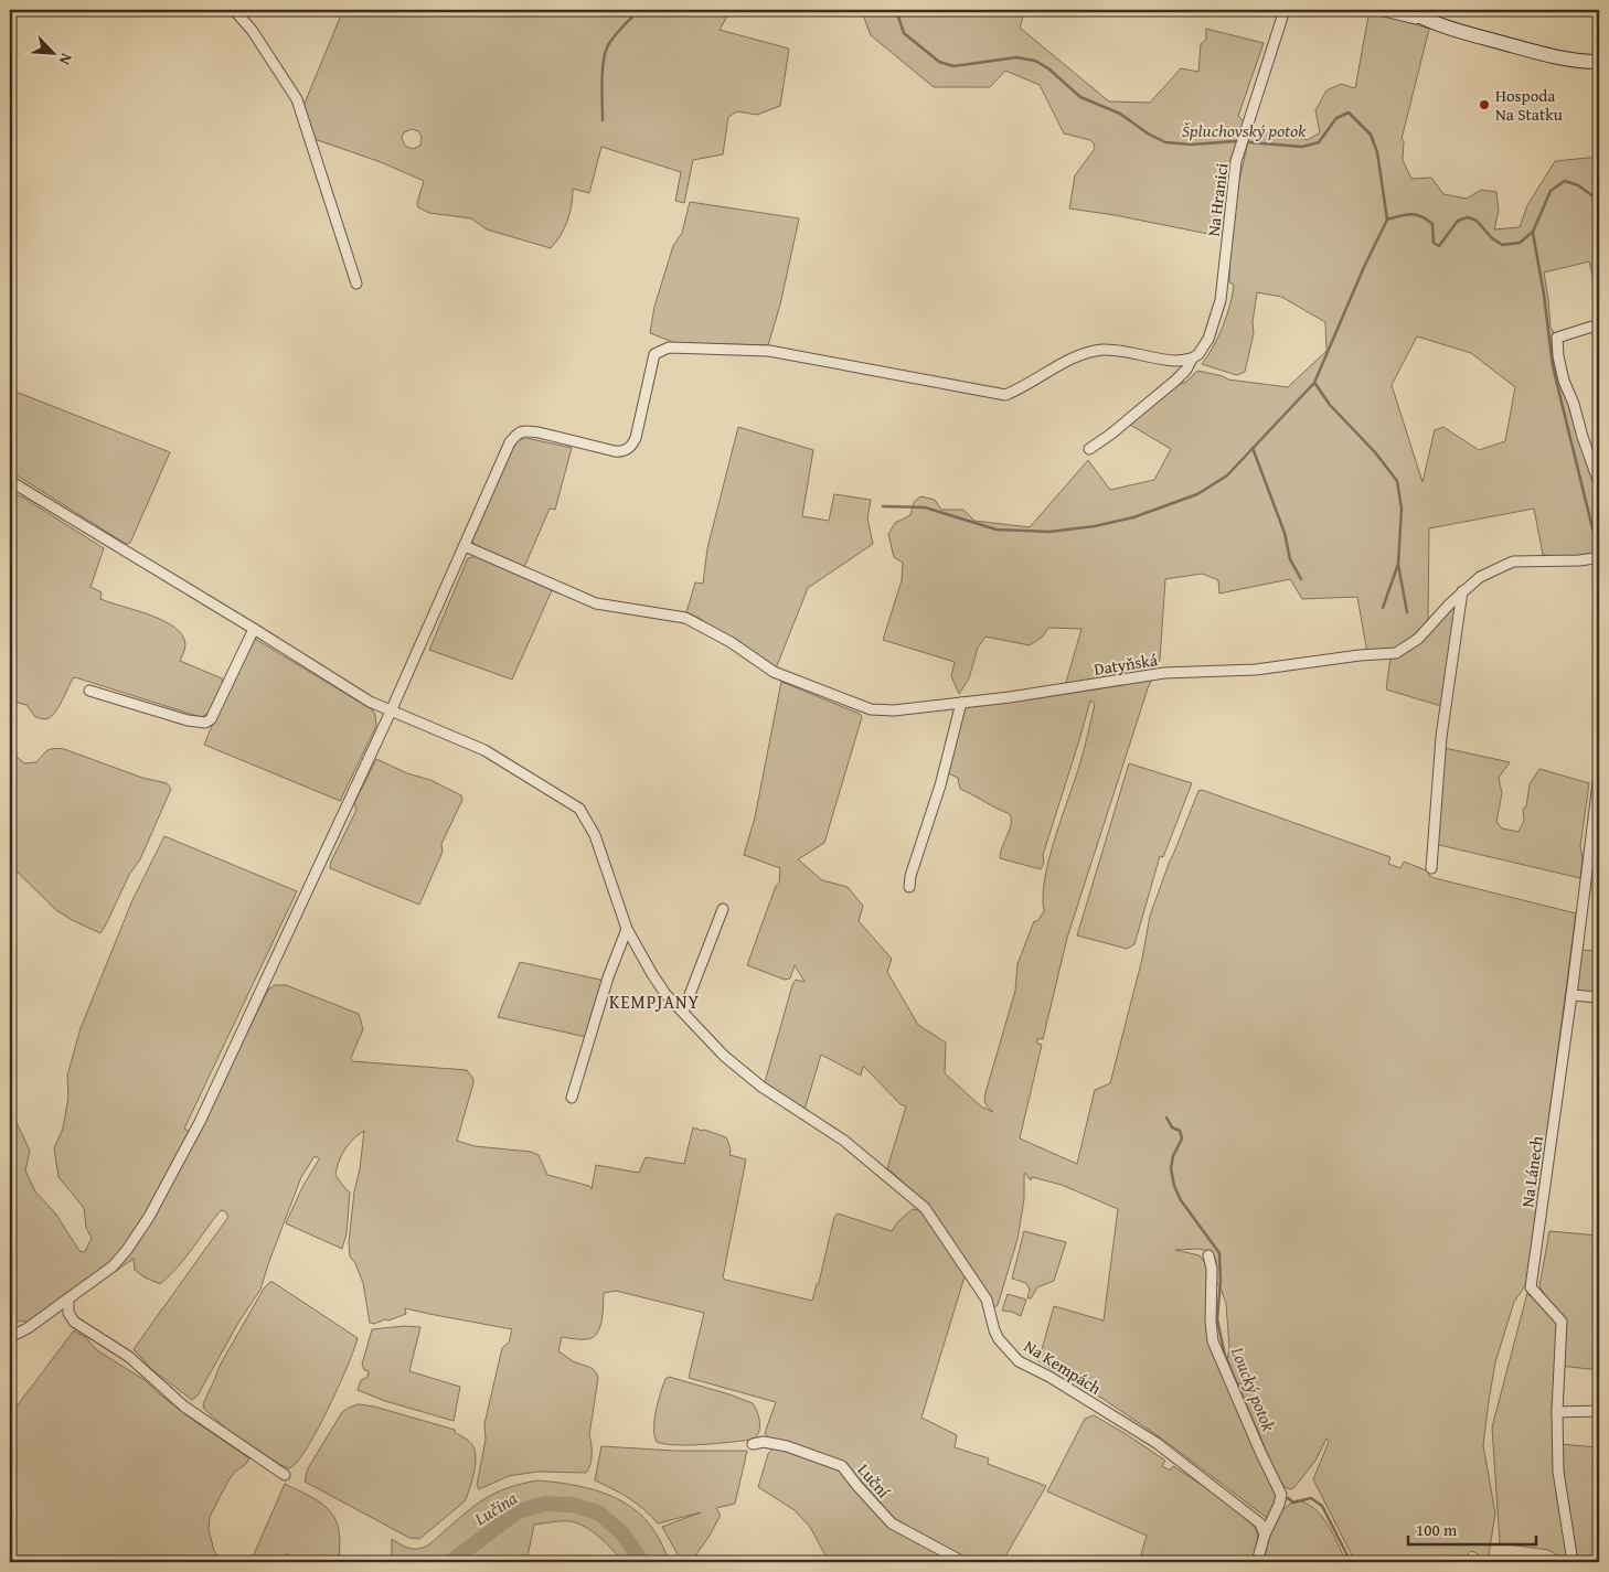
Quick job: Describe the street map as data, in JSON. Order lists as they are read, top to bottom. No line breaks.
{"streets":{"street":["Na Hranici","Datyňská","Na Lánech","Na Kempách","Luční"]},"districts":["KEMPJANY"],"water":["Špluchovský potok","Loucký potok","Lučina"],"places":["Hospoda Na Statku"],"scale_bar":"100 m","north":"bottom right"}
